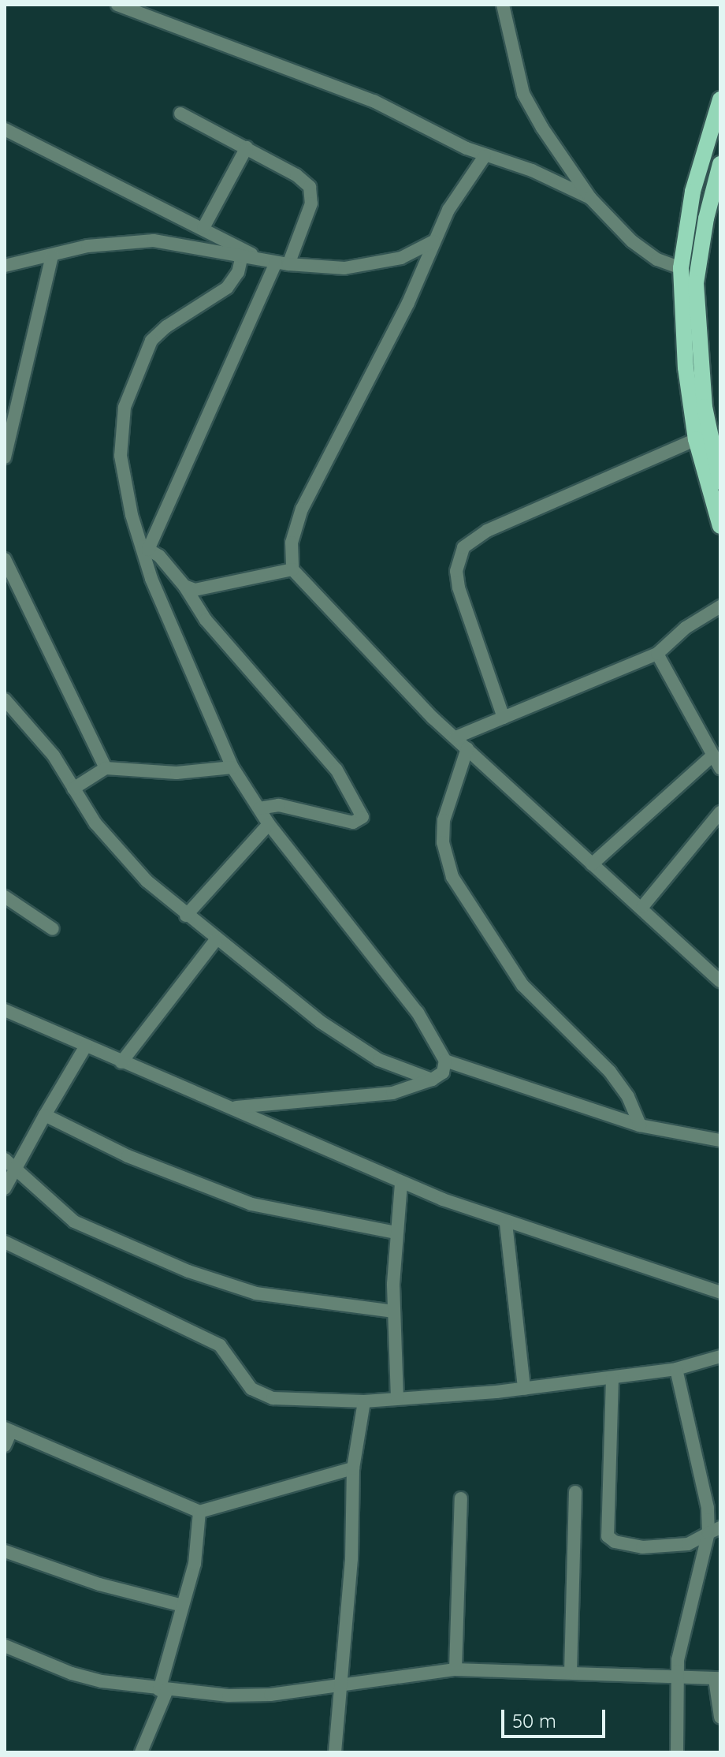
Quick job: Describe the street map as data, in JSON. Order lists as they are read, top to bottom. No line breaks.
{"scale_bar":"50 m"}
